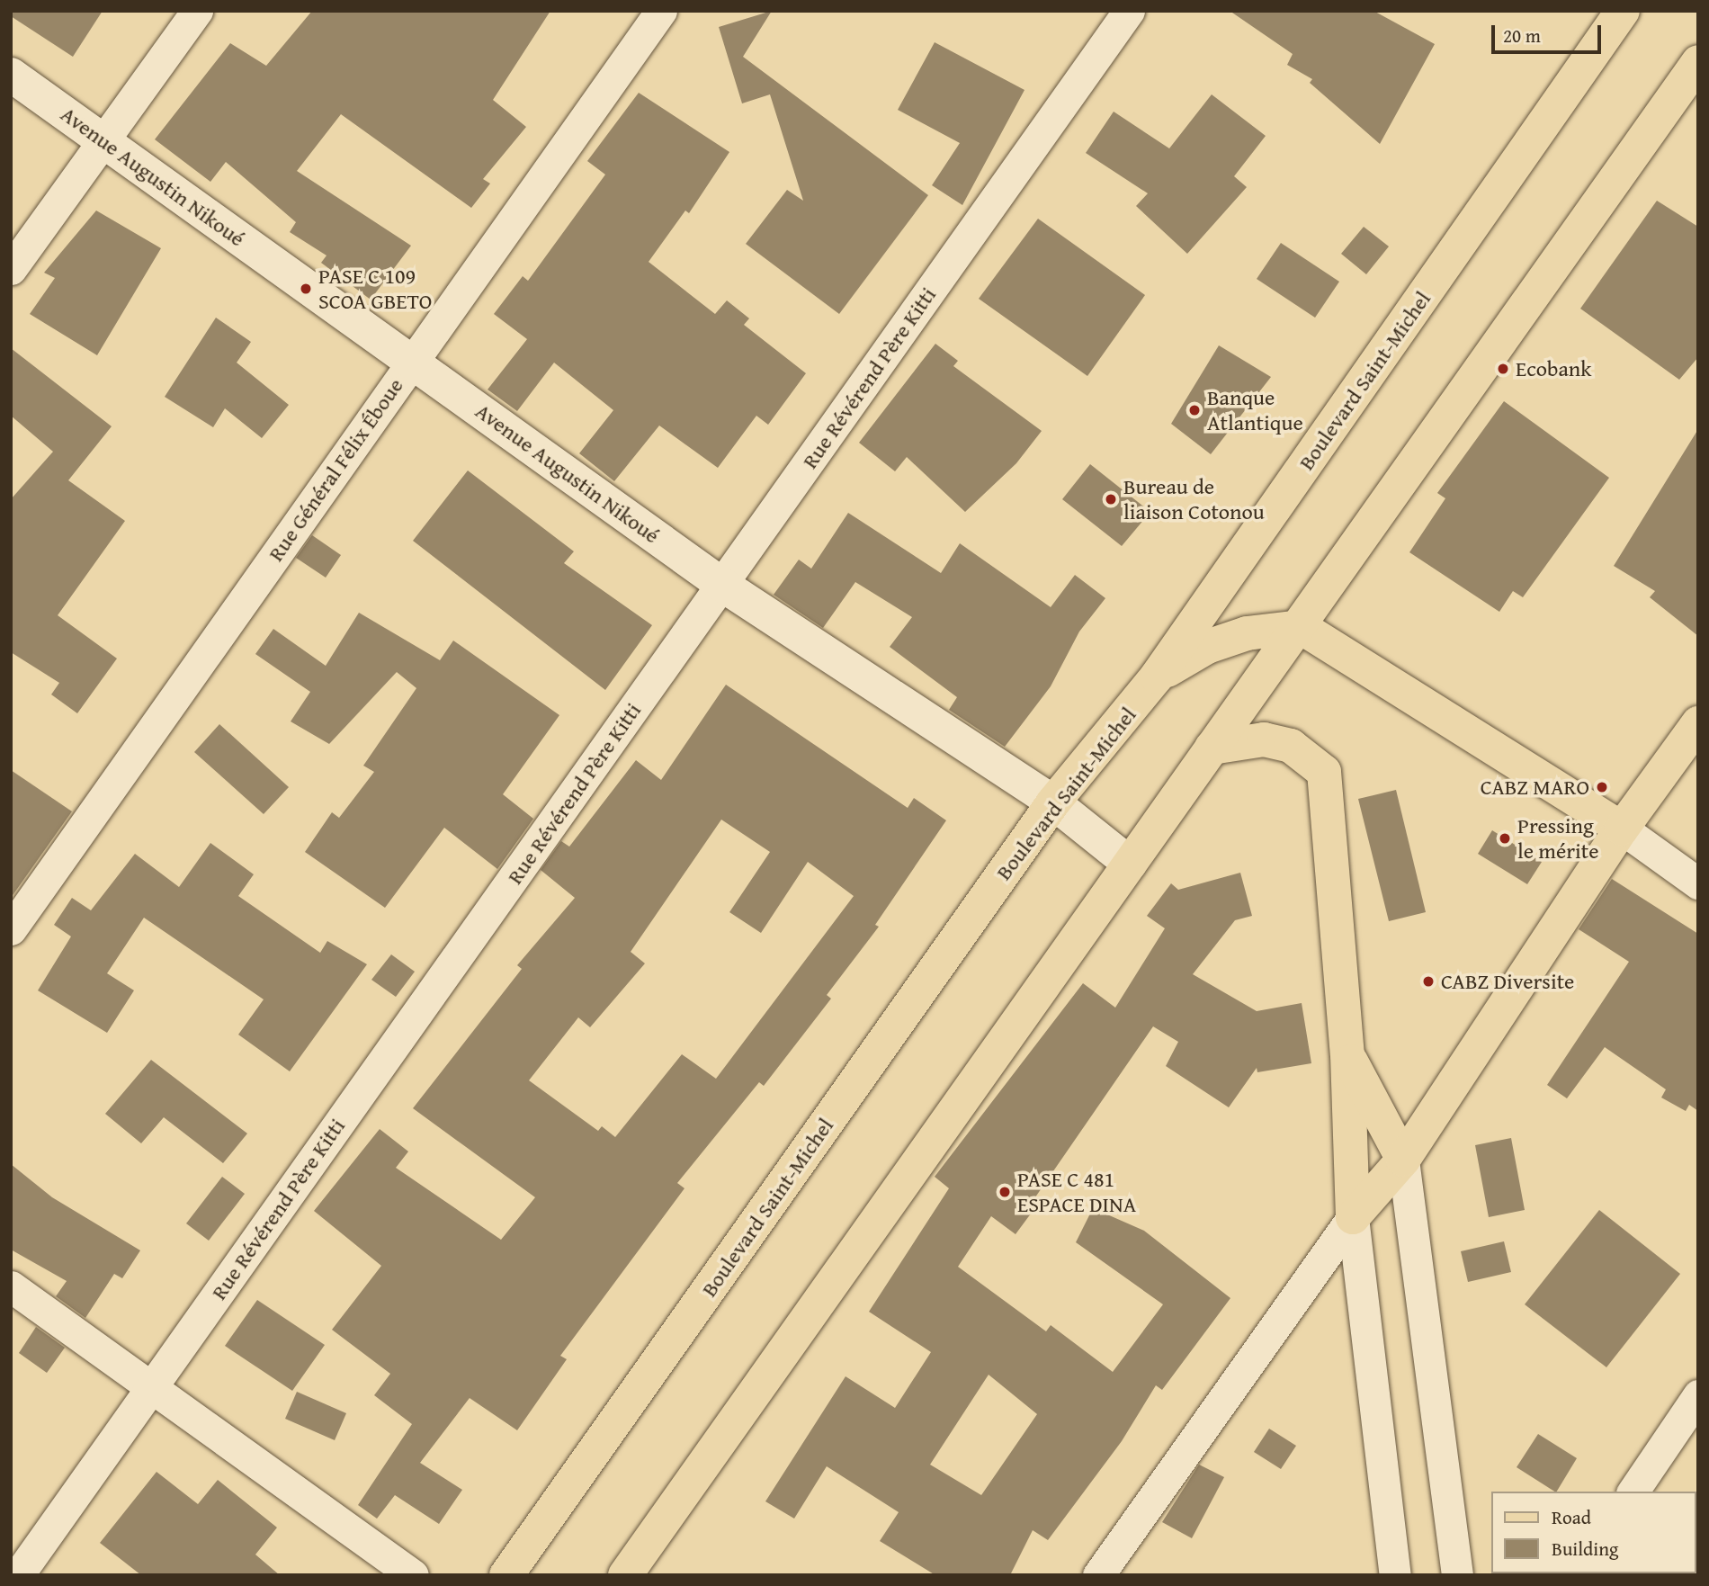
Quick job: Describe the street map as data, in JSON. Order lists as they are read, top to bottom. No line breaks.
{"streets":{"main road":["Boulevard Saint-Michel"],"street":["Avenue Augustin Nikoué","Rue Révérend Père Kitti","Rue Général Félix Éboue"]},"crossings":[["Avenue Augustin Nikoué","Rue Révérend Père Kitti"],["Avenue Augustin Nikoué","Boulevard Saint-Michel"],["Avenue Augustin Nikoué","Rue Général Félix Éboue"]],"places":["PASE C 109 SCOA GBETO","Ecobank","Banque Atlantique","Bureau de liaison Cotonou","CABZ MARO","Pressing le mérite","CABZ Diversite","PASE C 481 ESPACE DINA"],"legend":["Road","Building"],"scale_bar":"20 m"}
